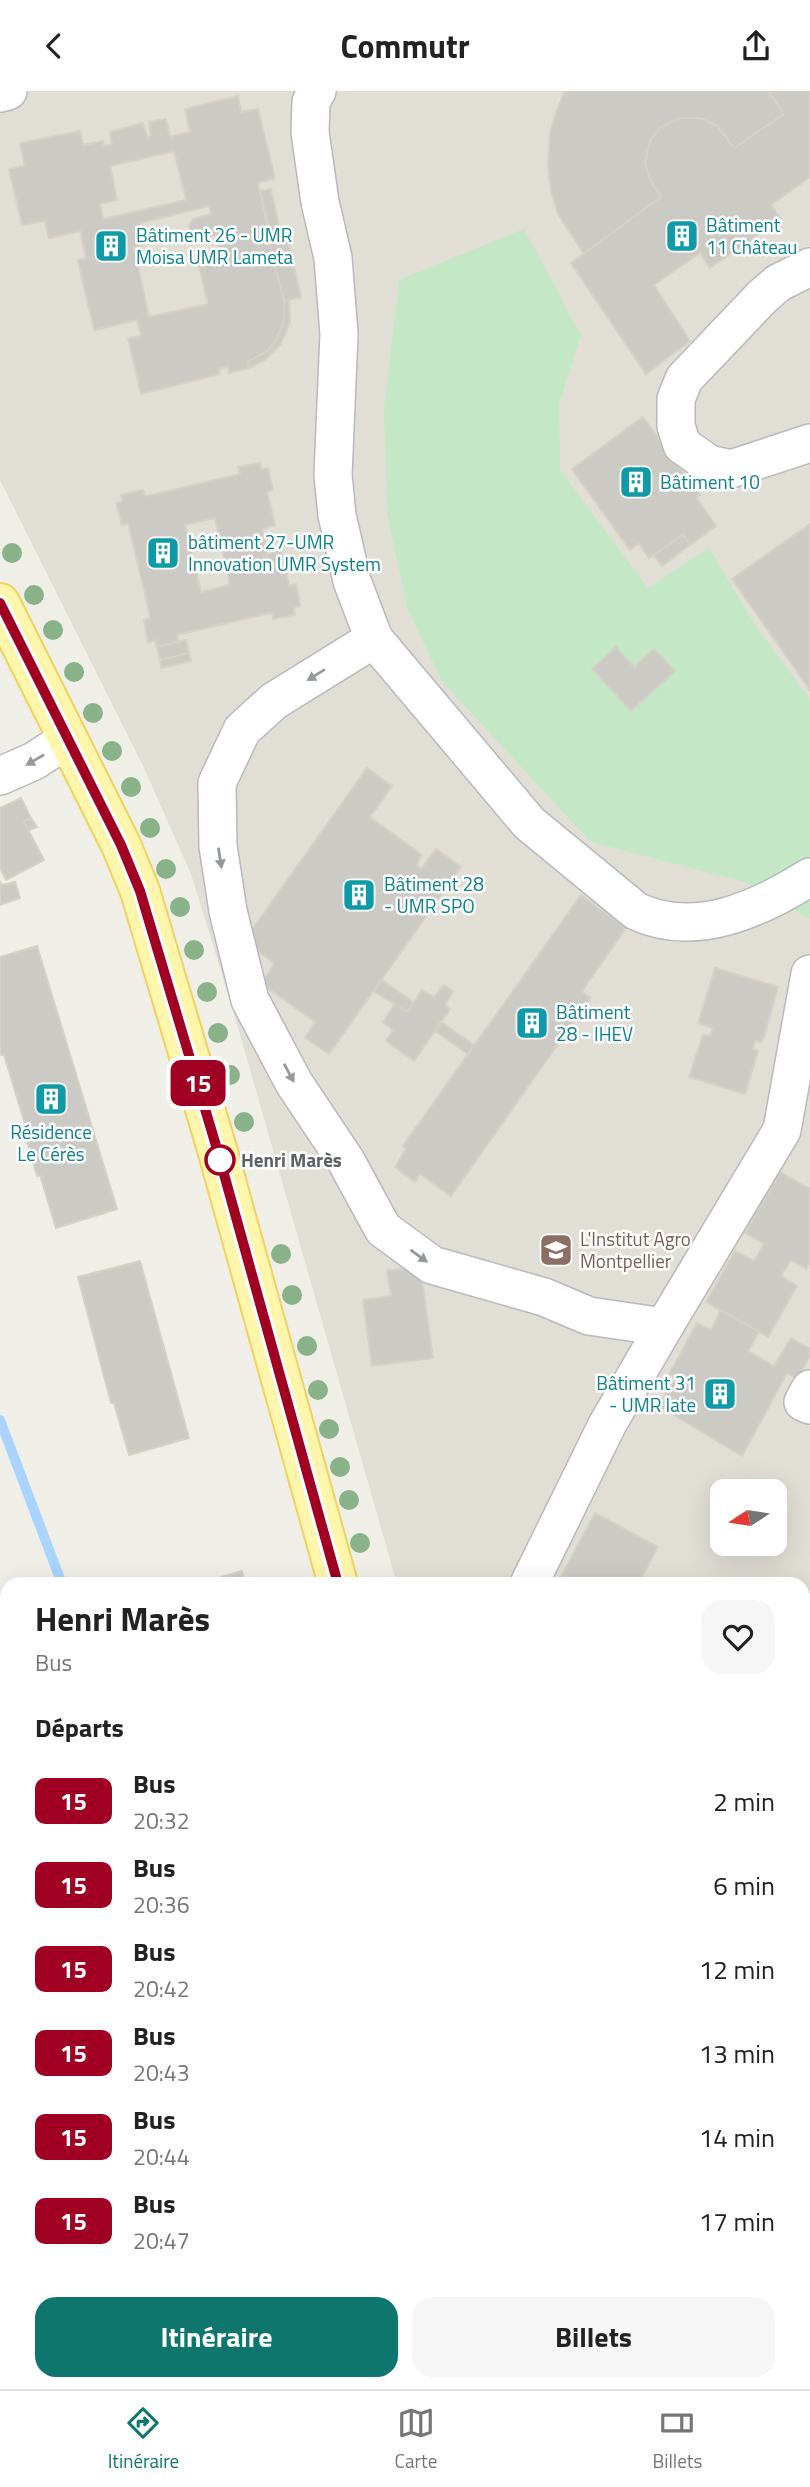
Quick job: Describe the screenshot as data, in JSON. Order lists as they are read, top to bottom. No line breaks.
{"places":{"building":["Bâtiment 11 Château","Bâtiment 26 - UMR Moisa UMR Lameta","Bâtiment 10","bâtiment 27-UMR Innovation UMR System","Bâtiment 28 - UMR SPO","Bâtiment 28 - IHEV","Résidence Le Cérès","Bâtiment 31 - UMR Iate"],"other":["Henri Marès"],"school or university":["L'Institut Agro Montpellier"]},"lines":["bus line 15"],"north":"left","page":{"header":"Commutr","on_map":"15","heading":[["Henri Marès","Bus"],"Départs"],"list":[{"mark":"15","name":"Bus","note":"20:32","value":"2 min"},{"mark":"15","name":"Bus","note":"20:36","value":"6 min"},{"mark":"15","name":"Bus","note":"20:42","value":"12 min"},{"mark":"15","name":"Bus","note":"20:43","value":"13 min"},{"mark":"15","name":"Bus","note":"20:44","value":"14 min"},{"mark":"15","name":"Bus","note":"20:47","value":"17 min"}],"buttons":["Itinéraire","Billets"],"tabs":["Itinéraire","Carte","Billets"]}}
